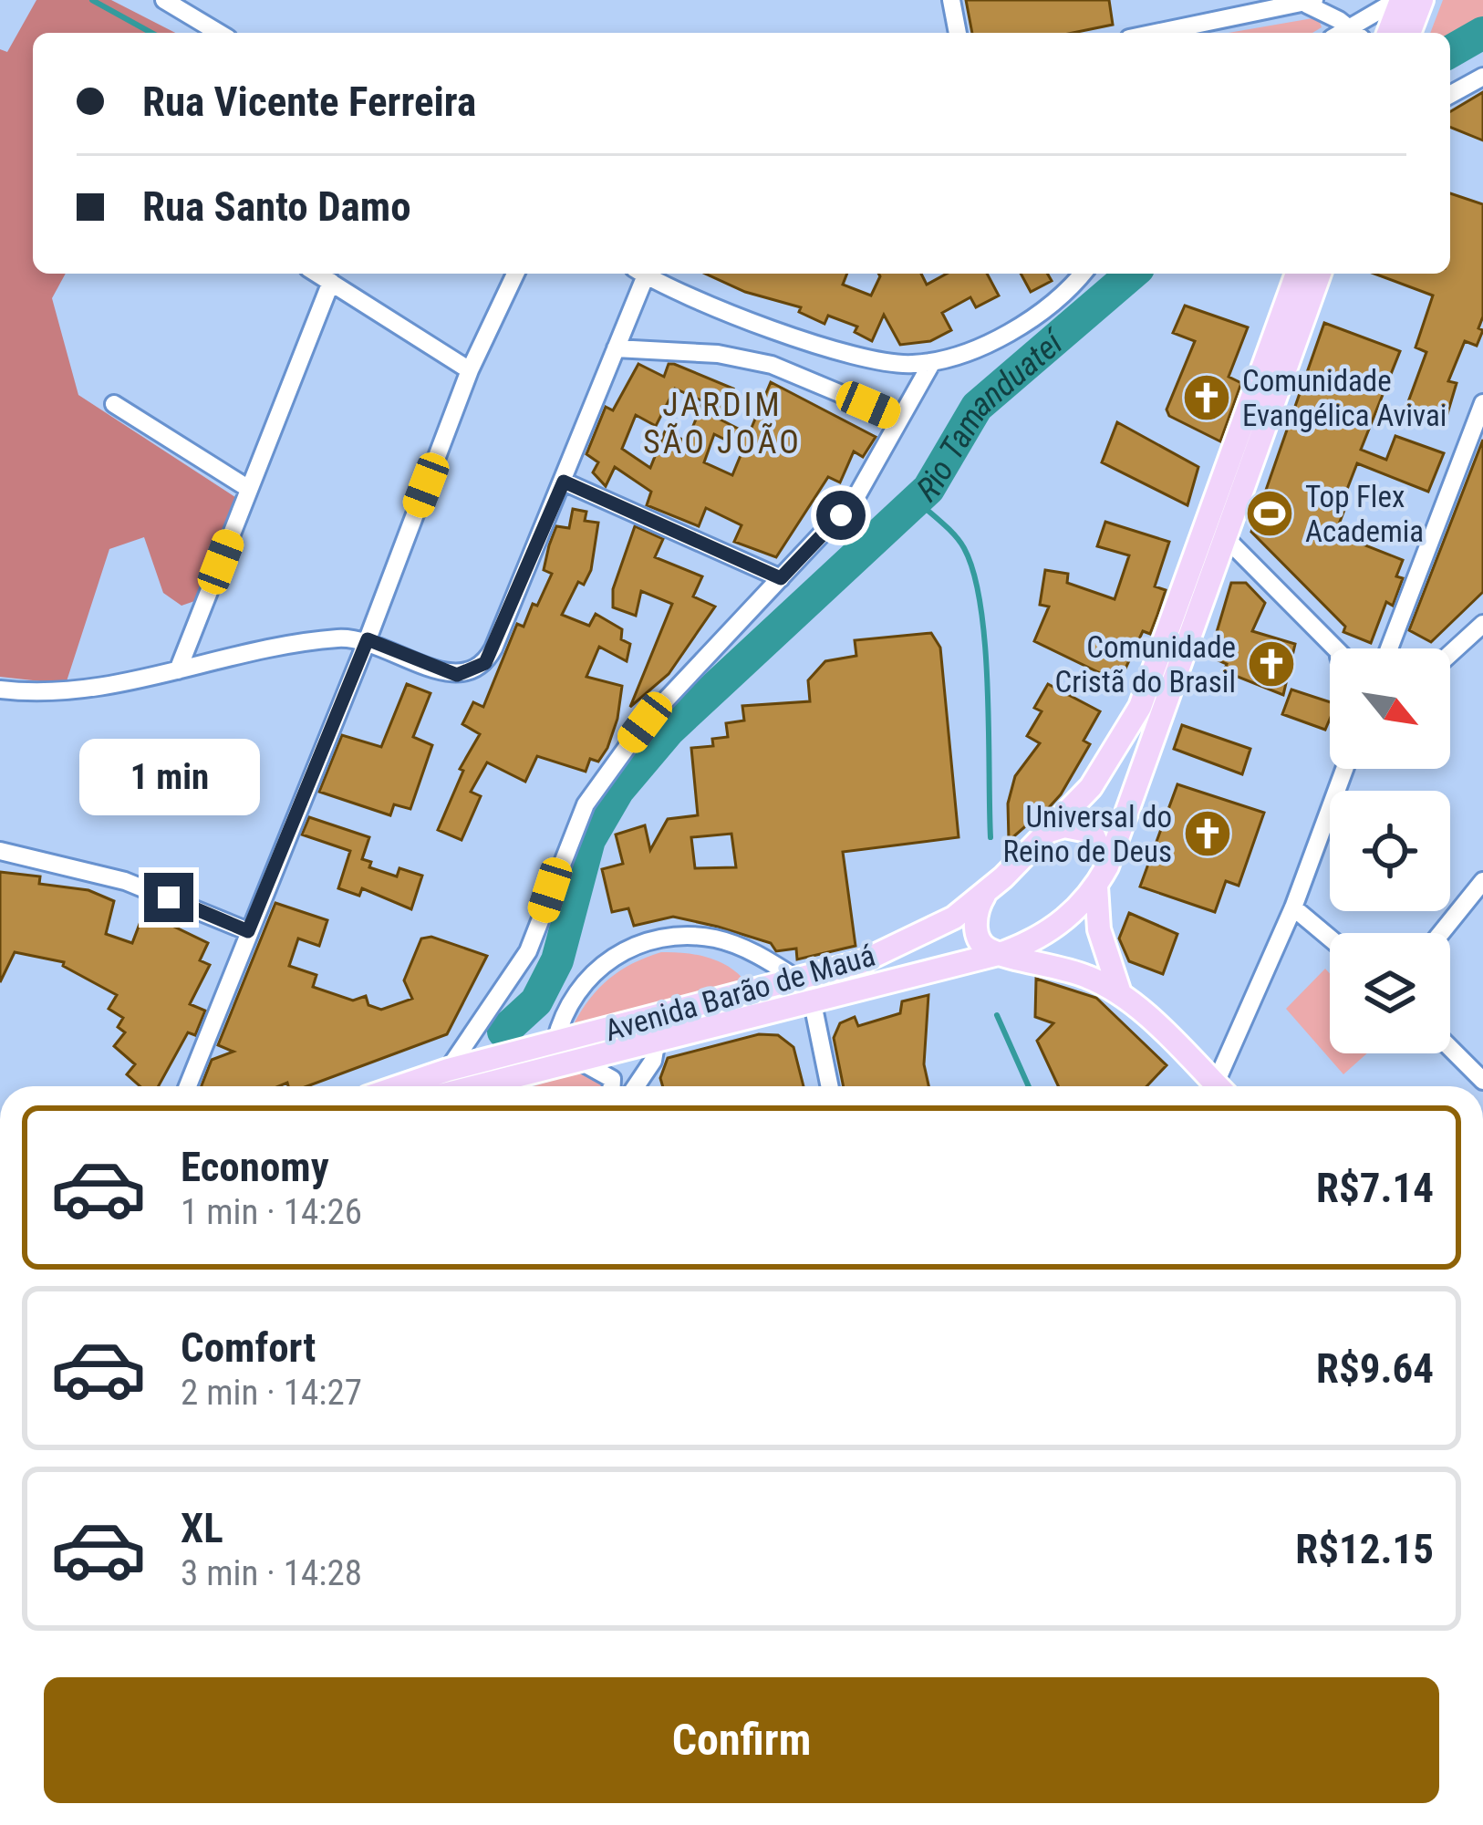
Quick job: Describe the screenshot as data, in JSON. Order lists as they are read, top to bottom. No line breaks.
{"streets":{"main road":["Avenida Barão de Mauá"]},"districts":["JARDIM SÃO JOÃO"],"water":["Rio Tamanduateí"],"places":{"church":["Comunidade Evangélica Avivai","Comunidade Cristã do Brasil","Universal do Reino de Deus"],"sports":["Top Flex Academia"]},"north":"bottom right","page":{"banner":["Rua Vicente Ferreira","Rua Santo Damo"],"bubble":"1 min","list":[{"name":"Economy","note":"1 min · 14:26","value":"R$7.14"},{"name":"Comfort","note":"2 min · 14:27","value":"R$9.64"},{"name":"XL","note":"3 min · 14:28","value":"R$12.15"}],"buttons":"Confirm"}}
